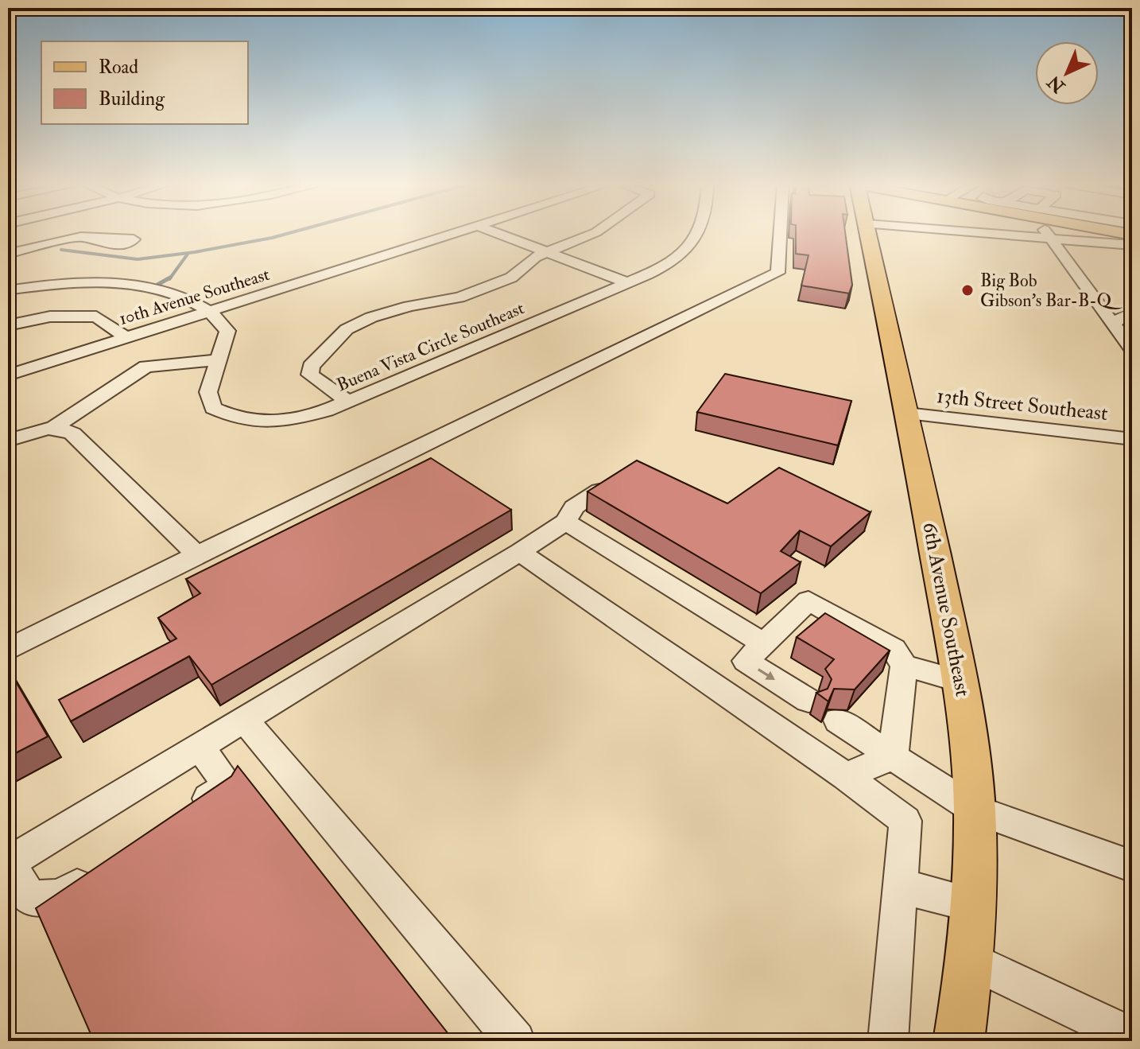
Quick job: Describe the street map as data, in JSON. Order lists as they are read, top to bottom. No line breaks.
{"streets":{"main road":["6th Avenue Southeast"],"street":["10th Avenue Southeast","Buena Vista Circle Southeast","13th Street Southeast"]},"crossings":[["10th Avenue Southeast","Buena Vista Circle Southeast"],["13th Street Southeast","6th Avenue Southeast"]],"places":["Big Bob Gibson's Bar-B-Q"],"legend":["Road","Building"],"north":"bottom left"}
